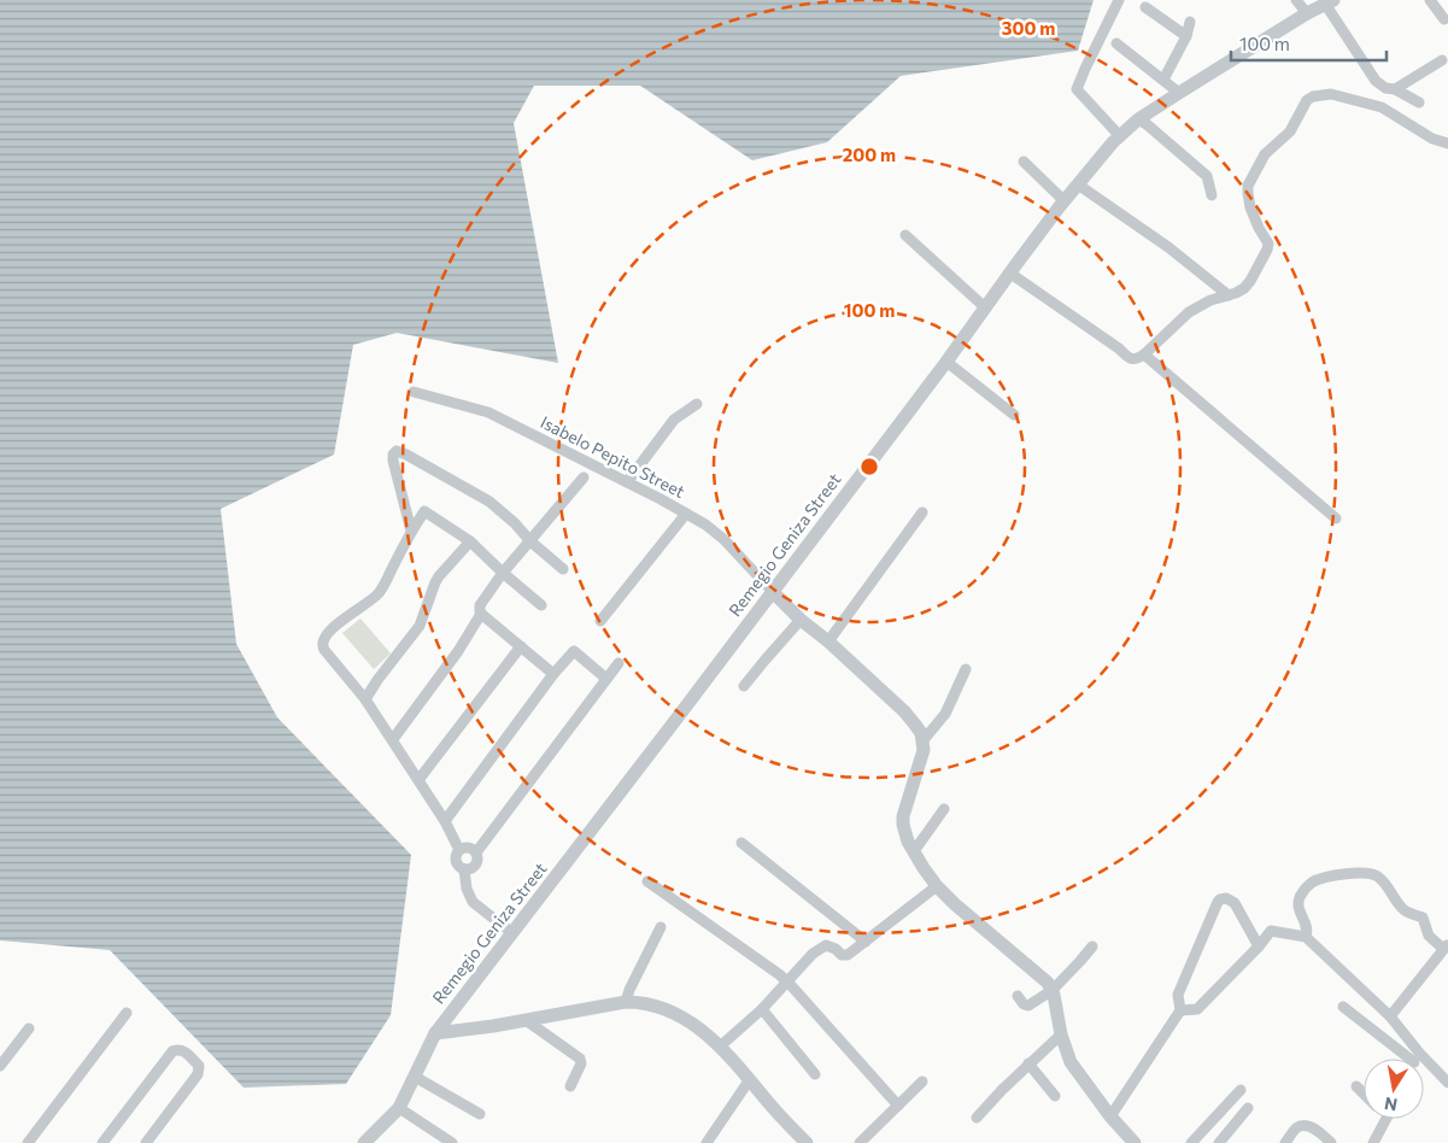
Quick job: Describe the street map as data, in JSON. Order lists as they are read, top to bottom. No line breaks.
{"streets":{"street":["Isabelo Pepito Street","Remegio Geniza Street"]},"crossings":[["Isabelo Pepito Street","Remegio Geniza Street"]],"scale_bar":"100 m","north":"bottom","rings":["300 m","200 m","100 m"]}
